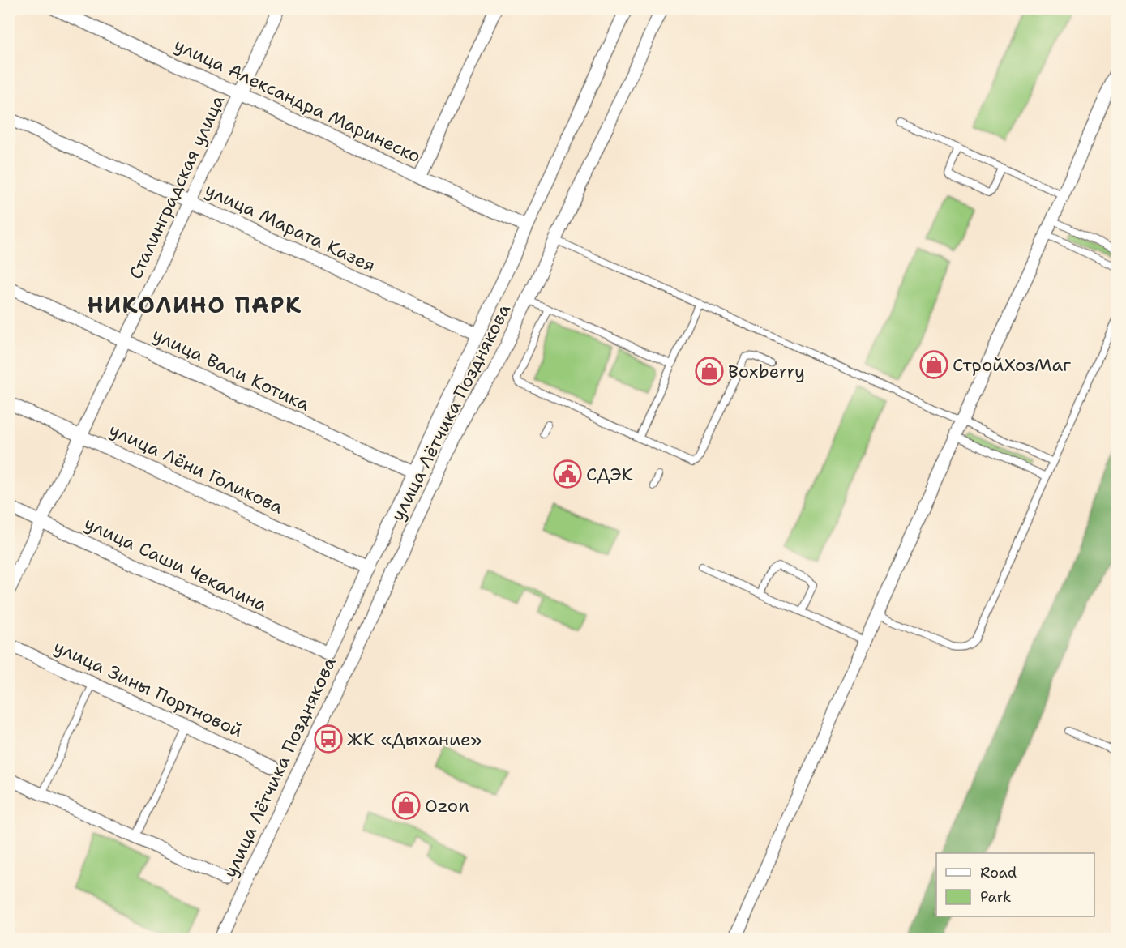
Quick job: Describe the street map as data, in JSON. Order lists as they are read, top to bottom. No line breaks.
{"streets":{"street":["улица Александра Маринеско","Сталинградская улица","улица Марата Казея","улица Вали Котика","улица Лётчика Позднякова","улица Лёни Голикова","улица Саши Чекалина","улица Зины Портновой"]},"crossings":[["улица Александра Маринеско","Сталинградская улица"],["улица Александра Маринеско","улица Лётчика Позднякова"],["Сталинградская улица","улица Марата Казея"],["Сталинградская улица","улица Вали Котика"],["Сталинградская улица","улица Лёни Голикова"],["Сталинградская улица","улица Саши Чекалина"],["улица Марата Казея","улица Лётчика Позднякова"],["улица Вали Котика","улица Лётчика Позднякова"],["улица Лётчика Позднякова","улица Лёни Голикова"],["улица Лётчика Позднякова","улица Саши Чекалина"]],"districts":["НИКОЛИНО ПАРК"],"places":{"shop":["СтройХозМаг","Boxberry","Ozon"],"public building":["СДЭК"],"bus stop":["ЖК «Дыхание»"]},"legend":["Road","Park"]}
